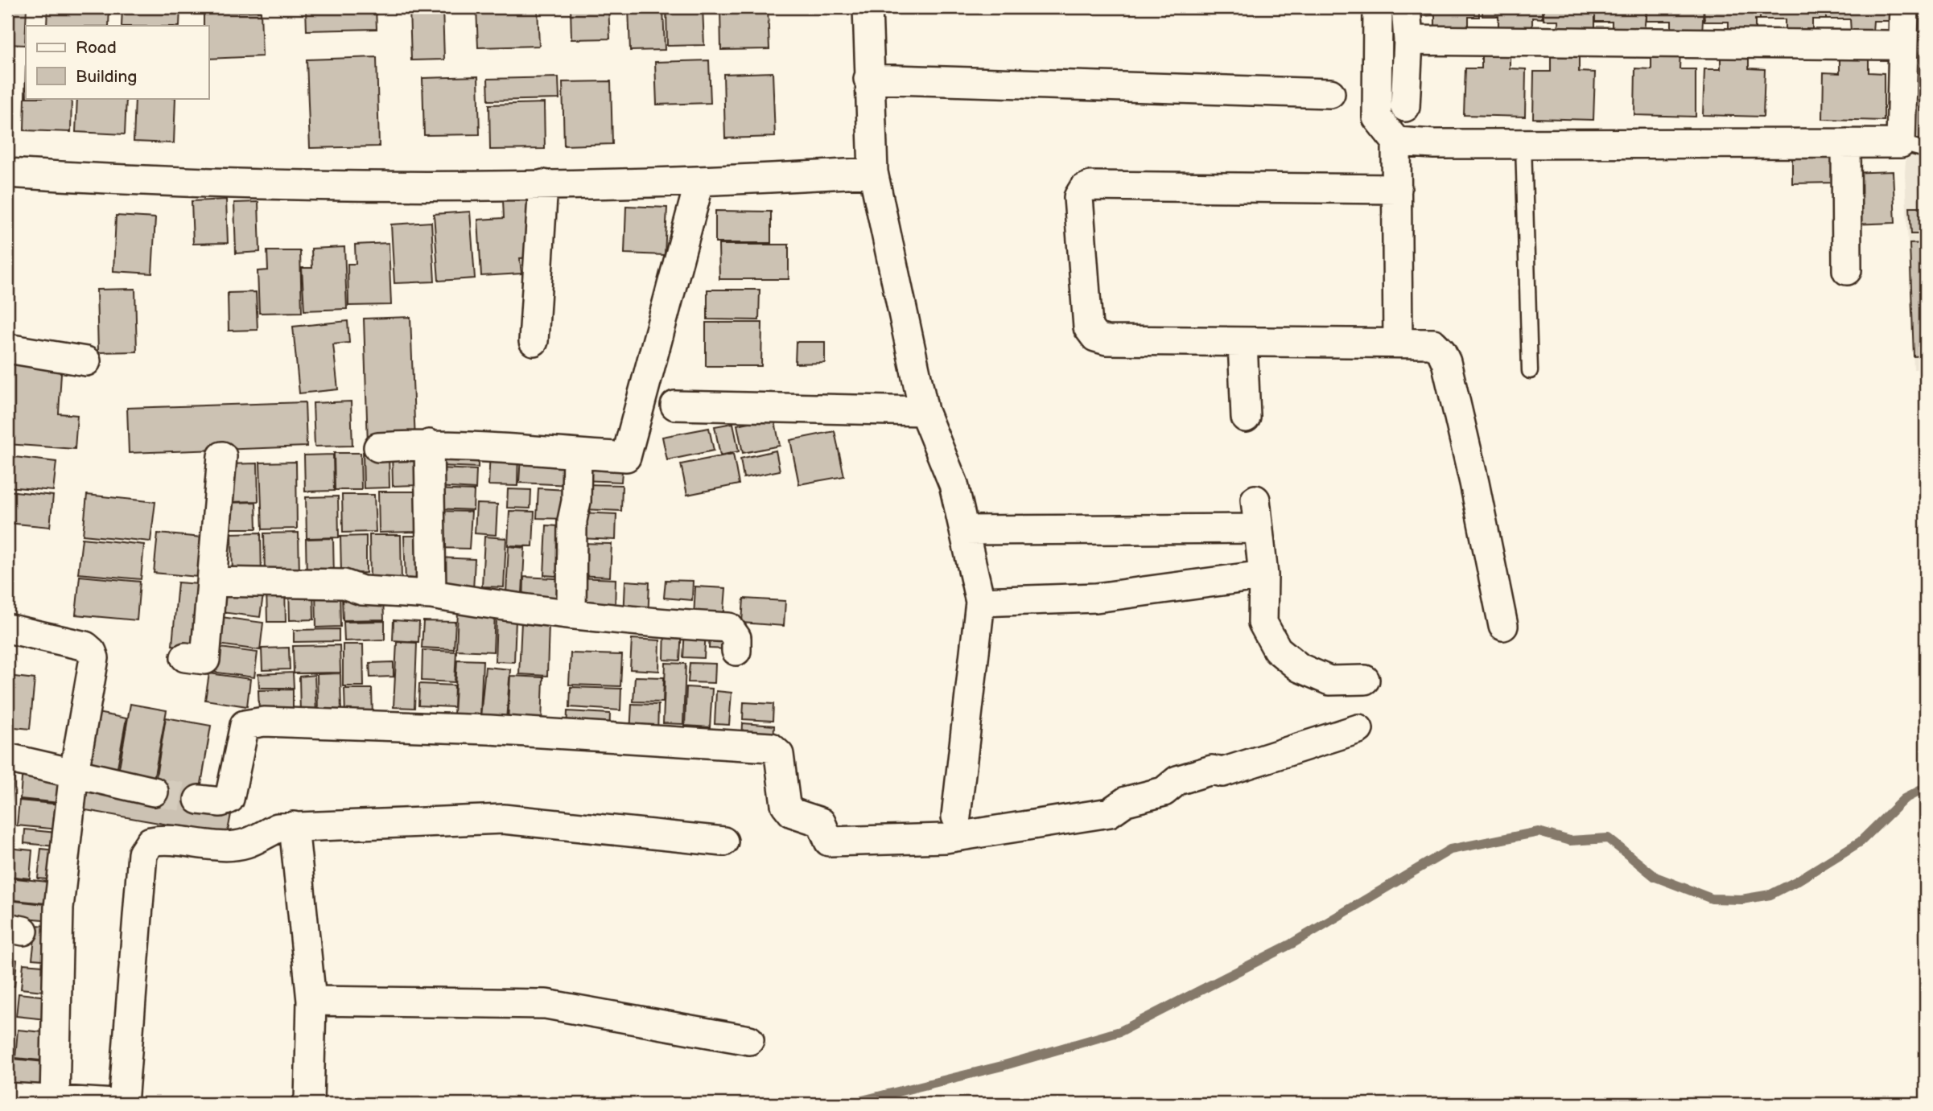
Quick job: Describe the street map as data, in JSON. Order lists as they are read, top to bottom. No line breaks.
{"legend":["Road","Building"]}
